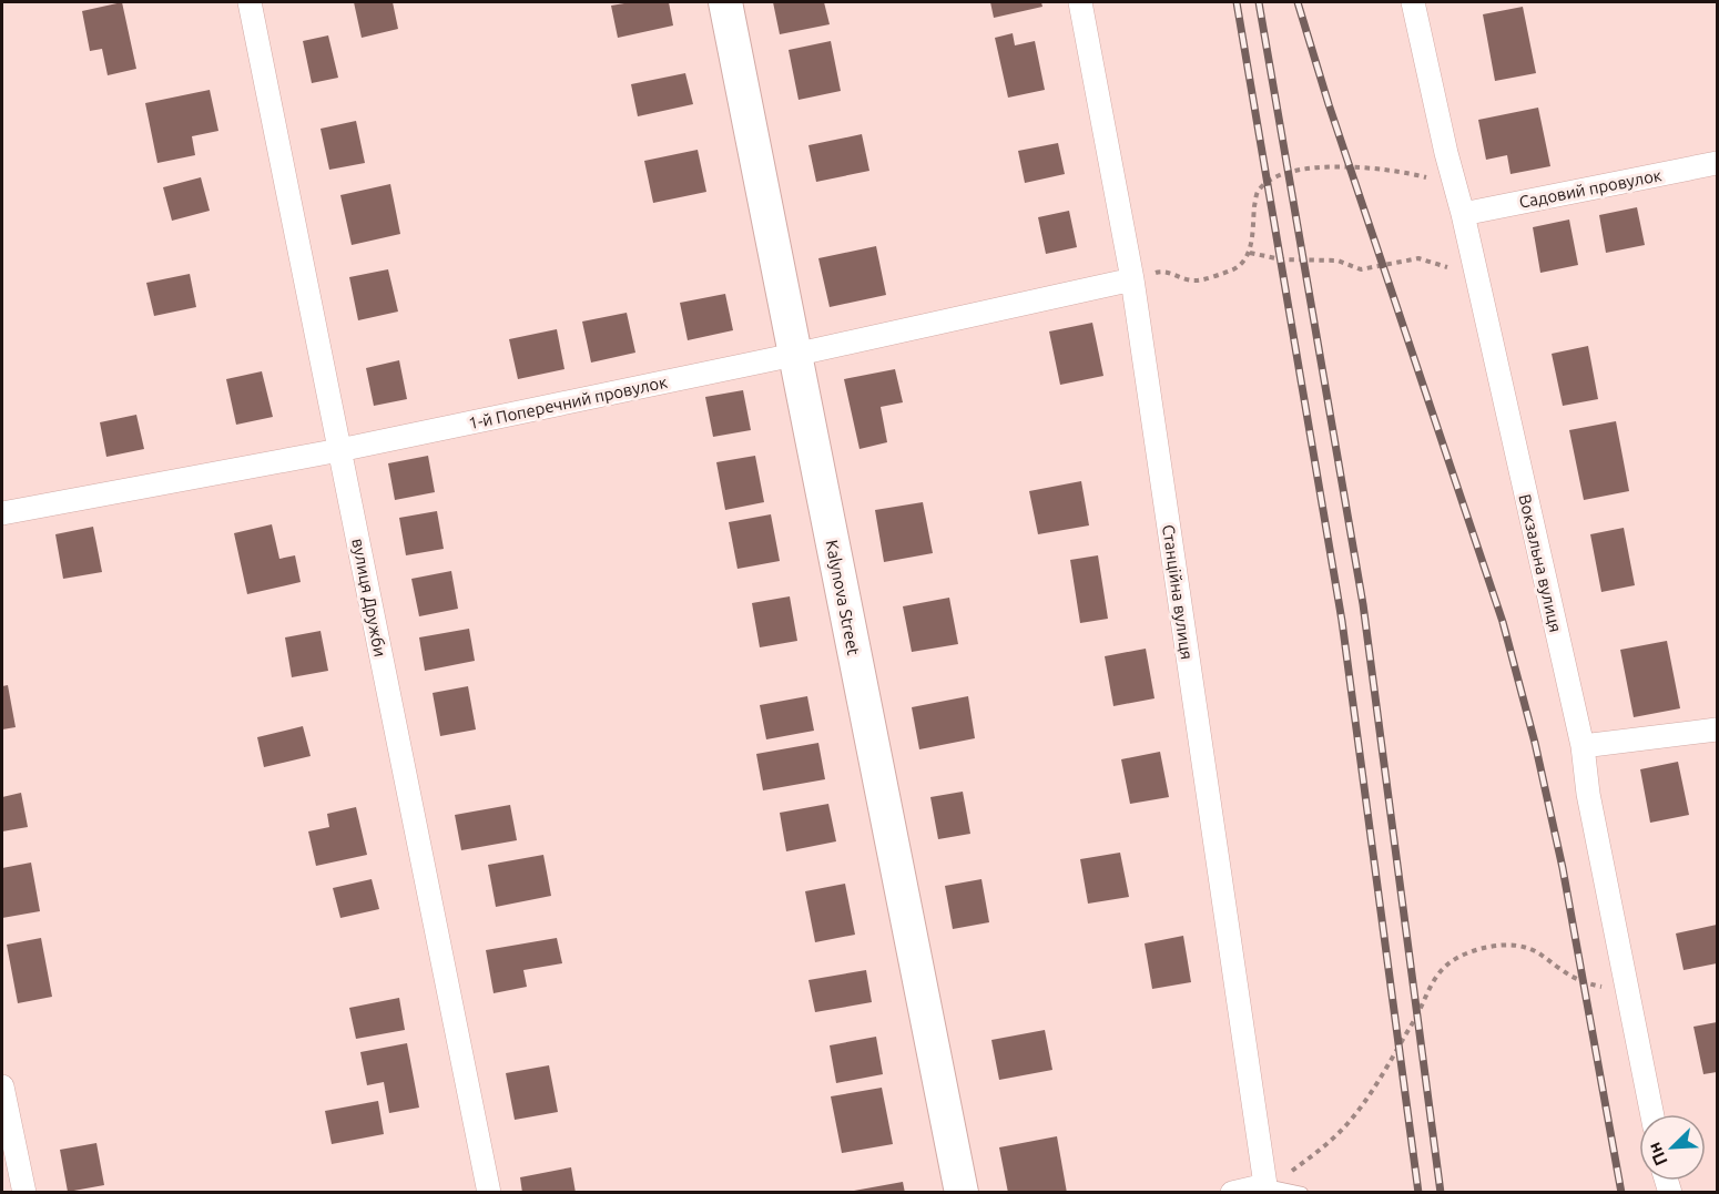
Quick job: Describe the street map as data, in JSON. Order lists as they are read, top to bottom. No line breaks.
{"streets":{"street":["Садовий провулок","1-й Поперечний провулок","Вокзальна вулиця","Станційна вулиця","вулиця Дружби","Kalynova Street"]},"crossings":[["Садовий провулок","Вокзальна вулиця"],["1-й Поперечний провулок","Станційна вулиця"],["1-й Поперечний провулок","вулиця Дружби"],["1-й Поперечний провулок","Kalynova Street"]],"north":"bottom left"}
